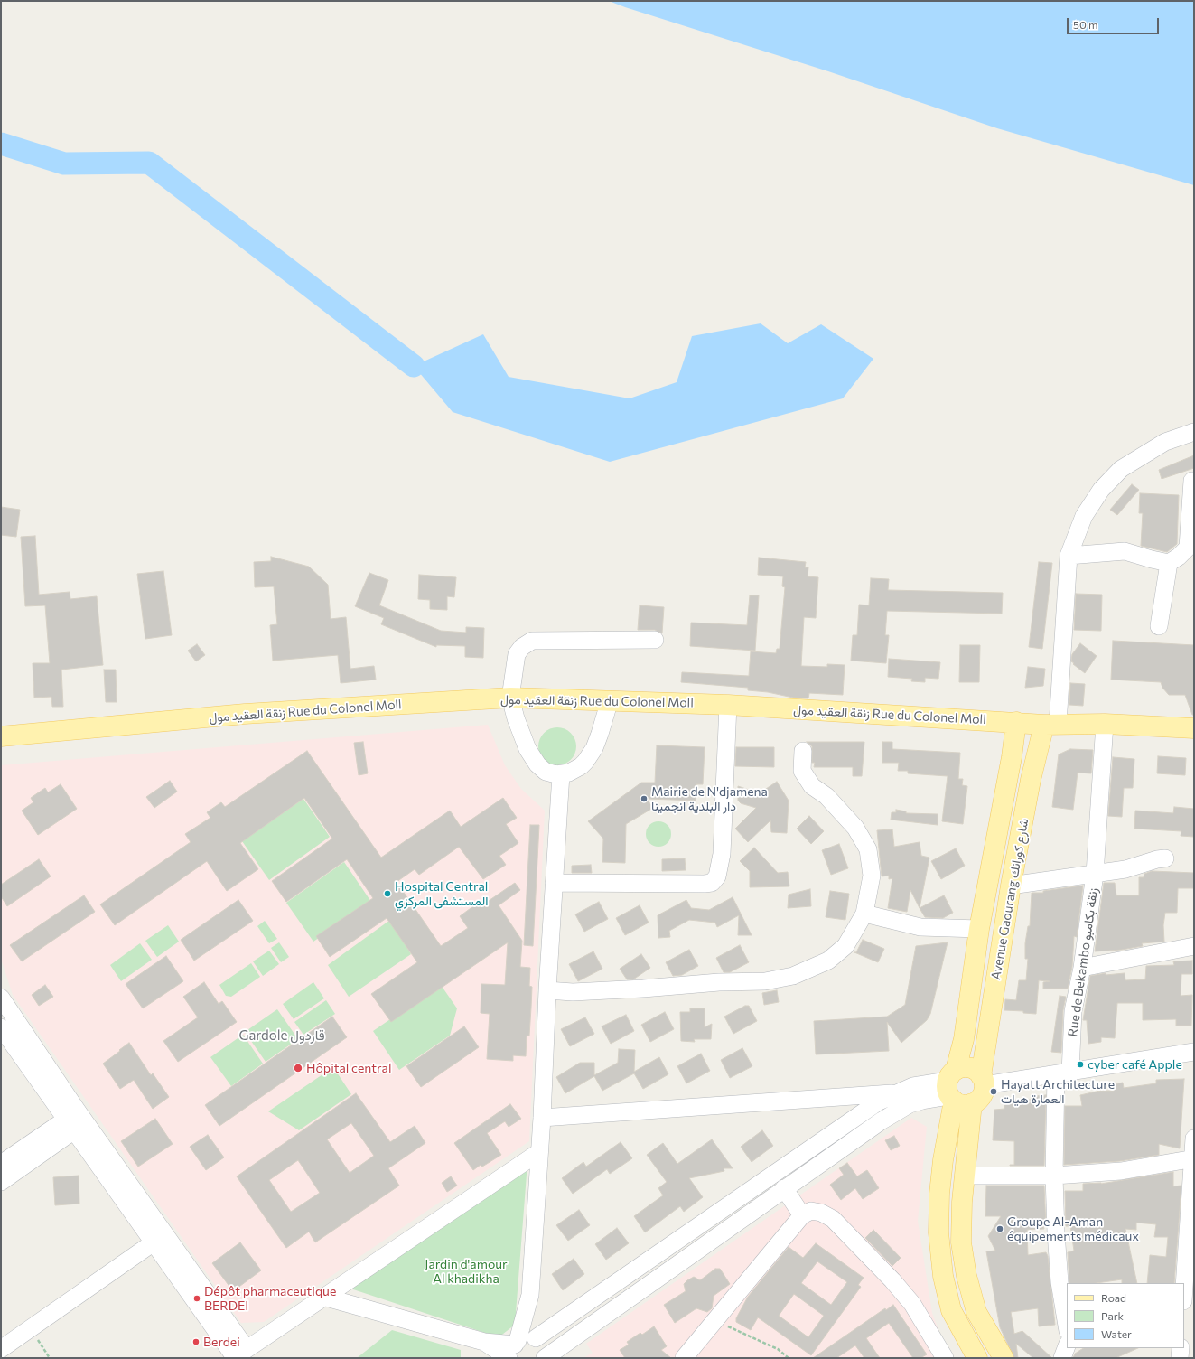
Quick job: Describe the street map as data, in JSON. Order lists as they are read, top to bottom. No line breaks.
{"streets":{"main road":["زنقة العقيد مول Rue du Colonel Moll","Avenue Gaourang شارع كورانك"],"street":["Rue de Bekambo زنقة بكامبو"]},"crossings":[["زنقة العقيد مول Rue du Colonel Moll","Avenue Gaourang شارع كورانك"],["زنقة العقيد مول Rue du Colonel Moll","Rue de Bekambo زنقة بكامبو"],["Avenue Gaourang شارع كورانك","Rue de Bekambo زنقة بكامبو"]],"districts":["Gardole قاردول"],"parks":["Jardin d'amour Al khadikha"],"places":["Mairie de N'djamena دار البلدية انجمينا","Hospital Central المستشفى المركزي","cyber café Apple","Hôpital central","Hayatt Architecture العمارة هيات","Groupe Al-Aman équipements médicaux","Dépôt pharmaceutique BERDEI","Berdei"],"legend":["Road","Park","Water"],"scale_bar":"50 m"}
